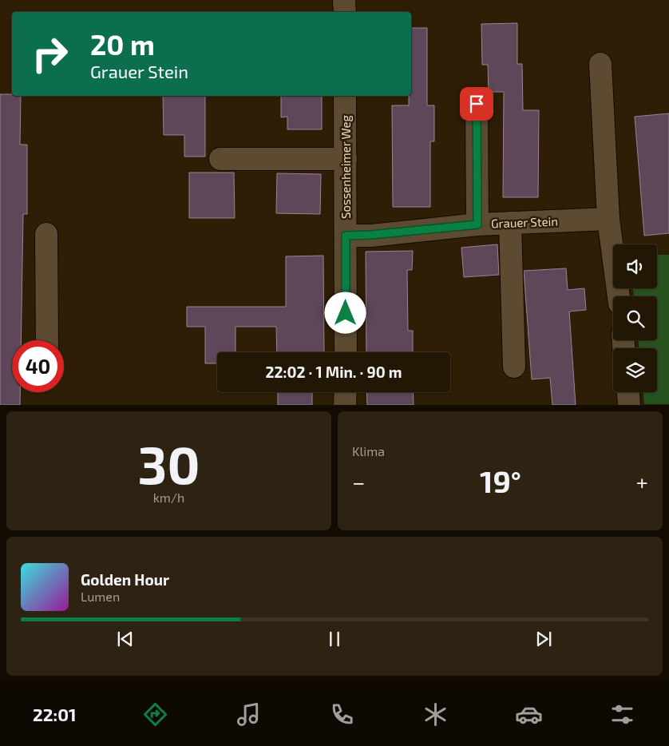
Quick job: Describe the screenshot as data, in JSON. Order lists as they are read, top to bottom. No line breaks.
{"streets":{"street":["Sossenheimer Weg","Grauer Stein"]},"crossings":[["Sossenheimer Weg","Grauer Stein"]],"page":{"turn":["20 m","Grauer Stein"],"limit":"40","trip":"22:02 · 1 Min. · 90 m","tile":[["30","km/h"],"Klima"],"heat":["−","19°","+"],"song":["Golden Hour","Lumen"],"tabs":"22:01"}}
